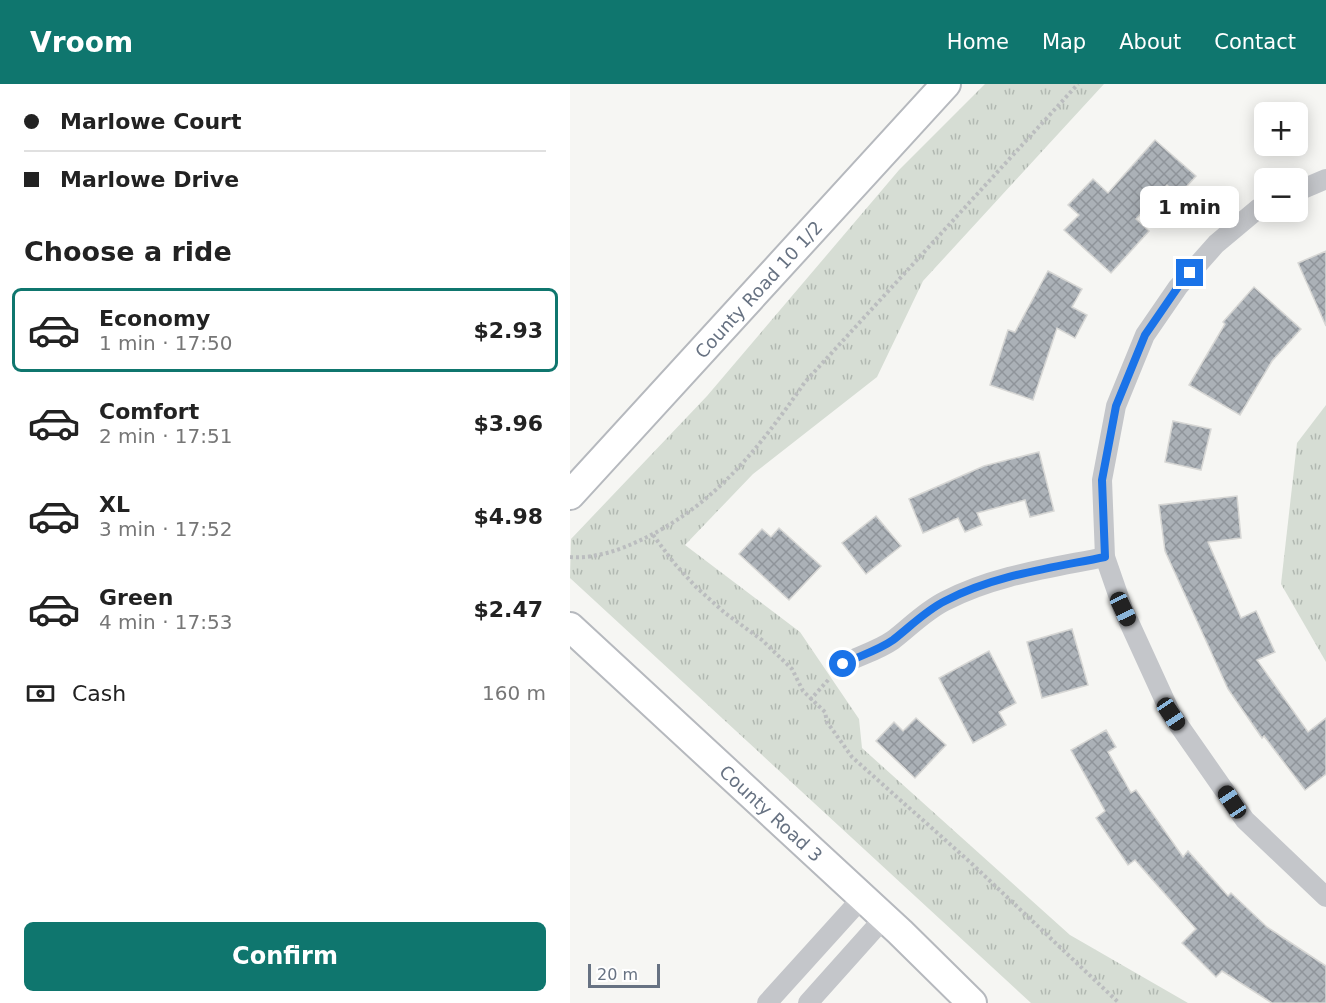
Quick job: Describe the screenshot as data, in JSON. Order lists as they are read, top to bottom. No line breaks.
{"streets":{"street":["County Road 10 1/2","County Road 3"]},"scale_bar":"20 m","page":{"header":"Vroom","nav":["Home","Map","About","Contact"],"banner":["Marlowe Court","Marlowe Drive"],"map_buttons":["+","−"],"bubble":"1 min","heading":"Choose a ride","list":[{"name":"Economy","note":"1 min · 17:50","value":"$2.93"},{"name":"Comfort","note":"2 min · 17:51","value":"$3.96"},{"name":"XL","note":"3 min · 17:52","value":"$4.98"},{"name":"Green","note":"4 min · 17:53","value":"$2.47"}],"pay":["Cash","160 m"],"buttons":"Confirm","scale":"20 m"}}
